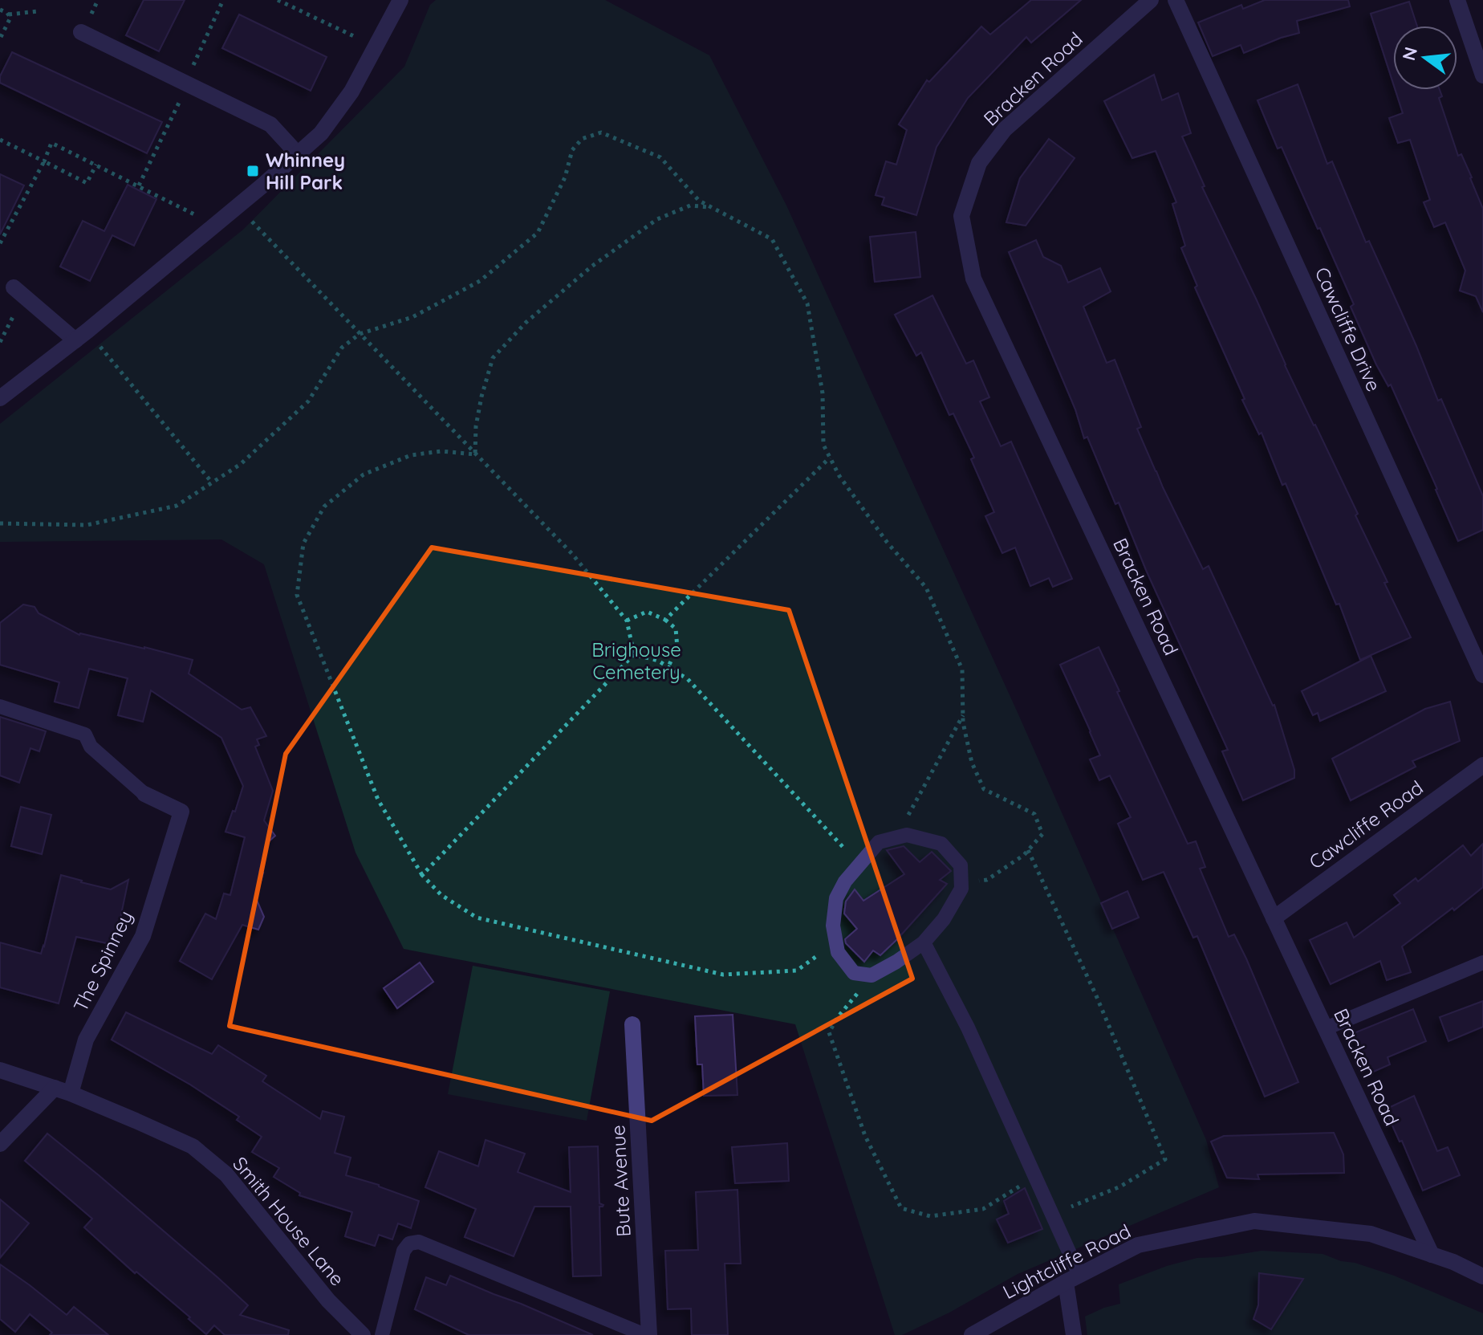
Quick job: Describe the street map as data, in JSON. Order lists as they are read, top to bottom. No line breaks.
{"streets":{"street":["Bracken Road","Cawcliffe Drive","Cawcliffe Road","The Spinney","Bute Avenue","Smith House Lane","Lightcliffe Road"]},"crossings":[["Bracken Road","Cawcliffe Road"],["Bracken Road","Lightcliffe Road"],["The Spinney","Smith House Lane"]],"parks":["Brighouse Cemetery"],"places":{"transit":["Whinney Hill Park"]},"north":"left"}
